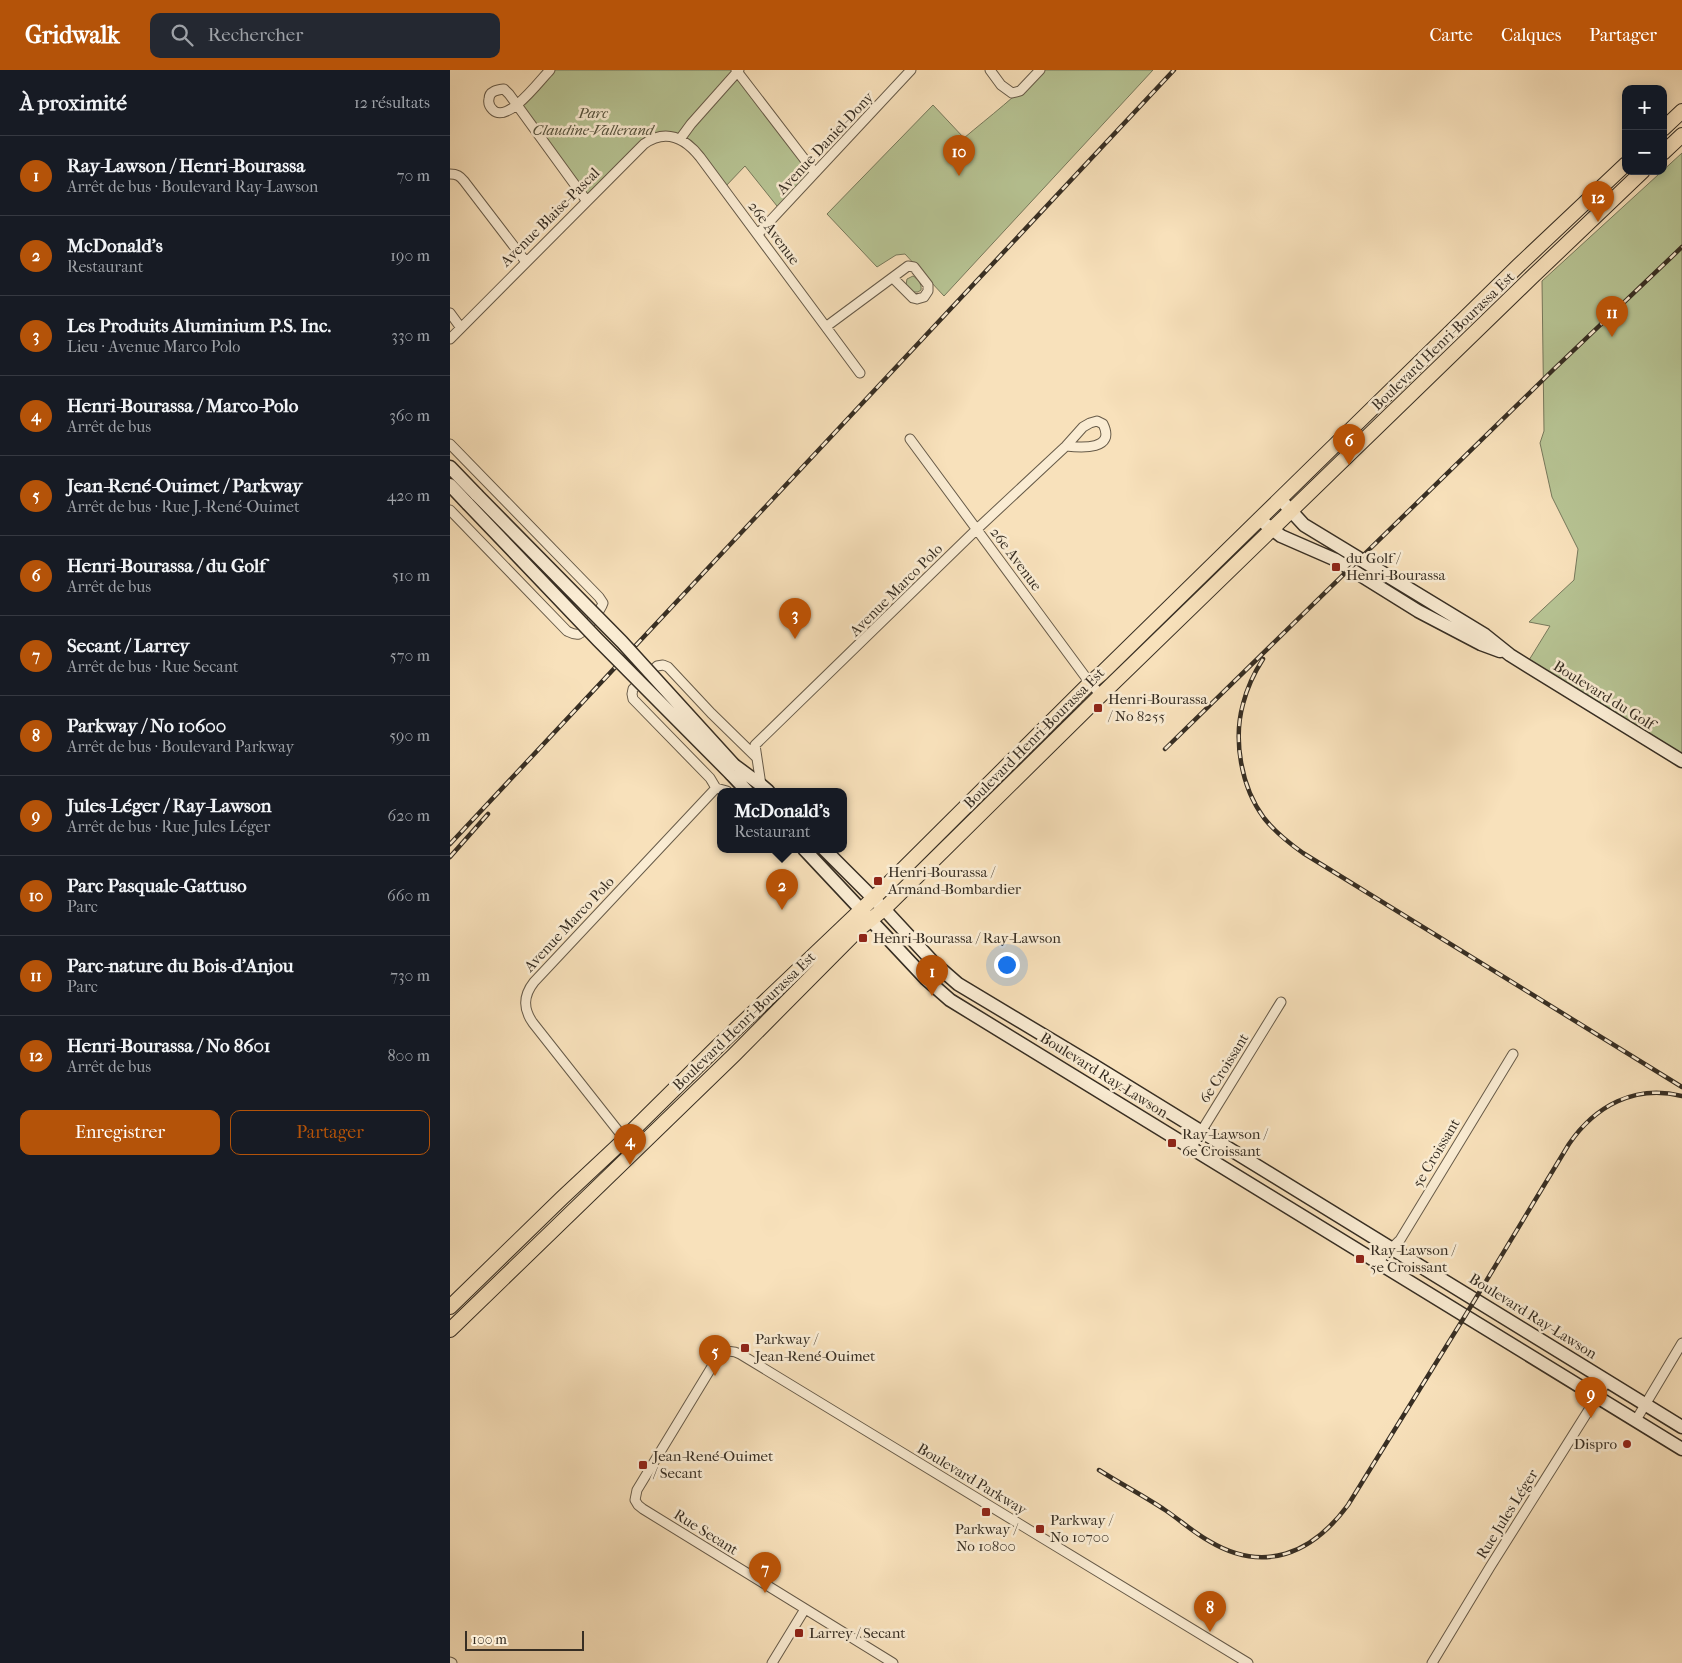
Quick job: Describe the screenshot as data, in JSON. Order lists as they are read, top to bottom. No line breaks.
{"streets":{"main road":["Boulevard Henri-Bourassa Est"],"street":["Avenue Daniel-Dony","Avenue Blaise-Pascal","26e Avenue","Avenue Marco Polo","Boulevard du Golf","6e Croissant","Boulevard Ray-Lawson","5e Croissant","Boulevard Parkway","Rue Jules Léger","Rue Secant"]},"crossings":[["Avenue Daniel-Dony","26e Avenue"],["Avenue Blaise-Pascal","26e Avenue"],["26e Avenue","Boulevard Henri-Bourassa Est"],["26e Avenue","Avenue Marco Polo"],["Boulevard Henri-Bourassa Est","Avenue Marco Polo"],["Boulevard Henri-Bourassa Est","Boulevard du Golf"],["Boulevard Henri-Bourassa Est","Boulevard Ray-Lawson"],["6e Croissant","Boulevard Ray-Lawson"],["Boulevard Ray-Lawson","5e Croissant"],["Boulevard Ray-Lawson","Rue Jules Léger"],["Boulevard Parkway","Rue Secant"]],"parks":["Parc Claudine-Vallerand"],"places":{"transit":["du Golf / Henri-Bourassa","Henri-Bourassa / No 8255","Henri-Bourassa / Armand-Bombardier","Henri-Bourassa / Ray-Lawson","Ray-Lawson / 6e Croissant","Ray-Lawson / 5e Croissant","Parkway / Jean-René-Ouimet","Jean-René-Ouimet / Secant","Parkway / No 10800","Parkway / No 10700","Larrey / Secant"],"other":["Dispro"]},"scale_bar":"100 m","page":{"header":"Gridwalk","search":"Rechercher","nav":["Carte","Calques","Partager"],"heading":["À proximité","12 résultats"],"map_buttons":["+","−"],"list":[{"mark":"1","name":"Ray-Lawson / Henri-Bourassa","note":"Arrêt de bus · Boulevard Ray-Lawson","value":"70 m"},{"mark":"2","name":"McDonald's","note":"Restaurant","value":"190 m"},{"mark":"3","name":"Les Produits Aluminium P.S. Inc.","note":"Lieu · Avenue Marco Polo","value":"330 m"},{"mark":"4","name":"Henri-Bourassa / Marco-Polo","note":"Arrêt de bus","value":"360 m"},{"mark":"5","name":"Jean-René-Ouimet / Parkway","note":"Arrêt de bus · Rue J.-René-Ouimet","value":"420 m"},{"mark":"6","name":"Henri-Bourassa / du Golf","note":"Arrêt de bus","value":"510 m"},{"mark":"7","name":"Secant / Larrey","note":"Arrêt de bus · Rue Secant","value":"570 m"},{"mark":"8","name":"Parkway / No 10600","note":"Arrêt de bus · Boulevard Parkway","value":"590 m"},{"mark":"9","name":"Jules-Léger / Ray-Lawson","note":"Arrêt de bus · Rue Jules Léger","value":"620 m"},{"mark":"10","name":"Parc Pasquale-Gattuso","note":"Parc","value":"660 m"},{"mark":"11","name":"Parc-nature du Bois-d'Anjou","note":"Parc","value":"730 m"},{"mark":"12","name":"Henri-Bourassa / No 8601","note":"Arrêt de bus","value":"800 m"}],"pins":["10","12","11","6","3","2","1","4","5","9","7","8"],"popup":["McDonald's","Restaurant"],"buttons":["Enregistrer","Partager"],"scale":"100 m"}}
